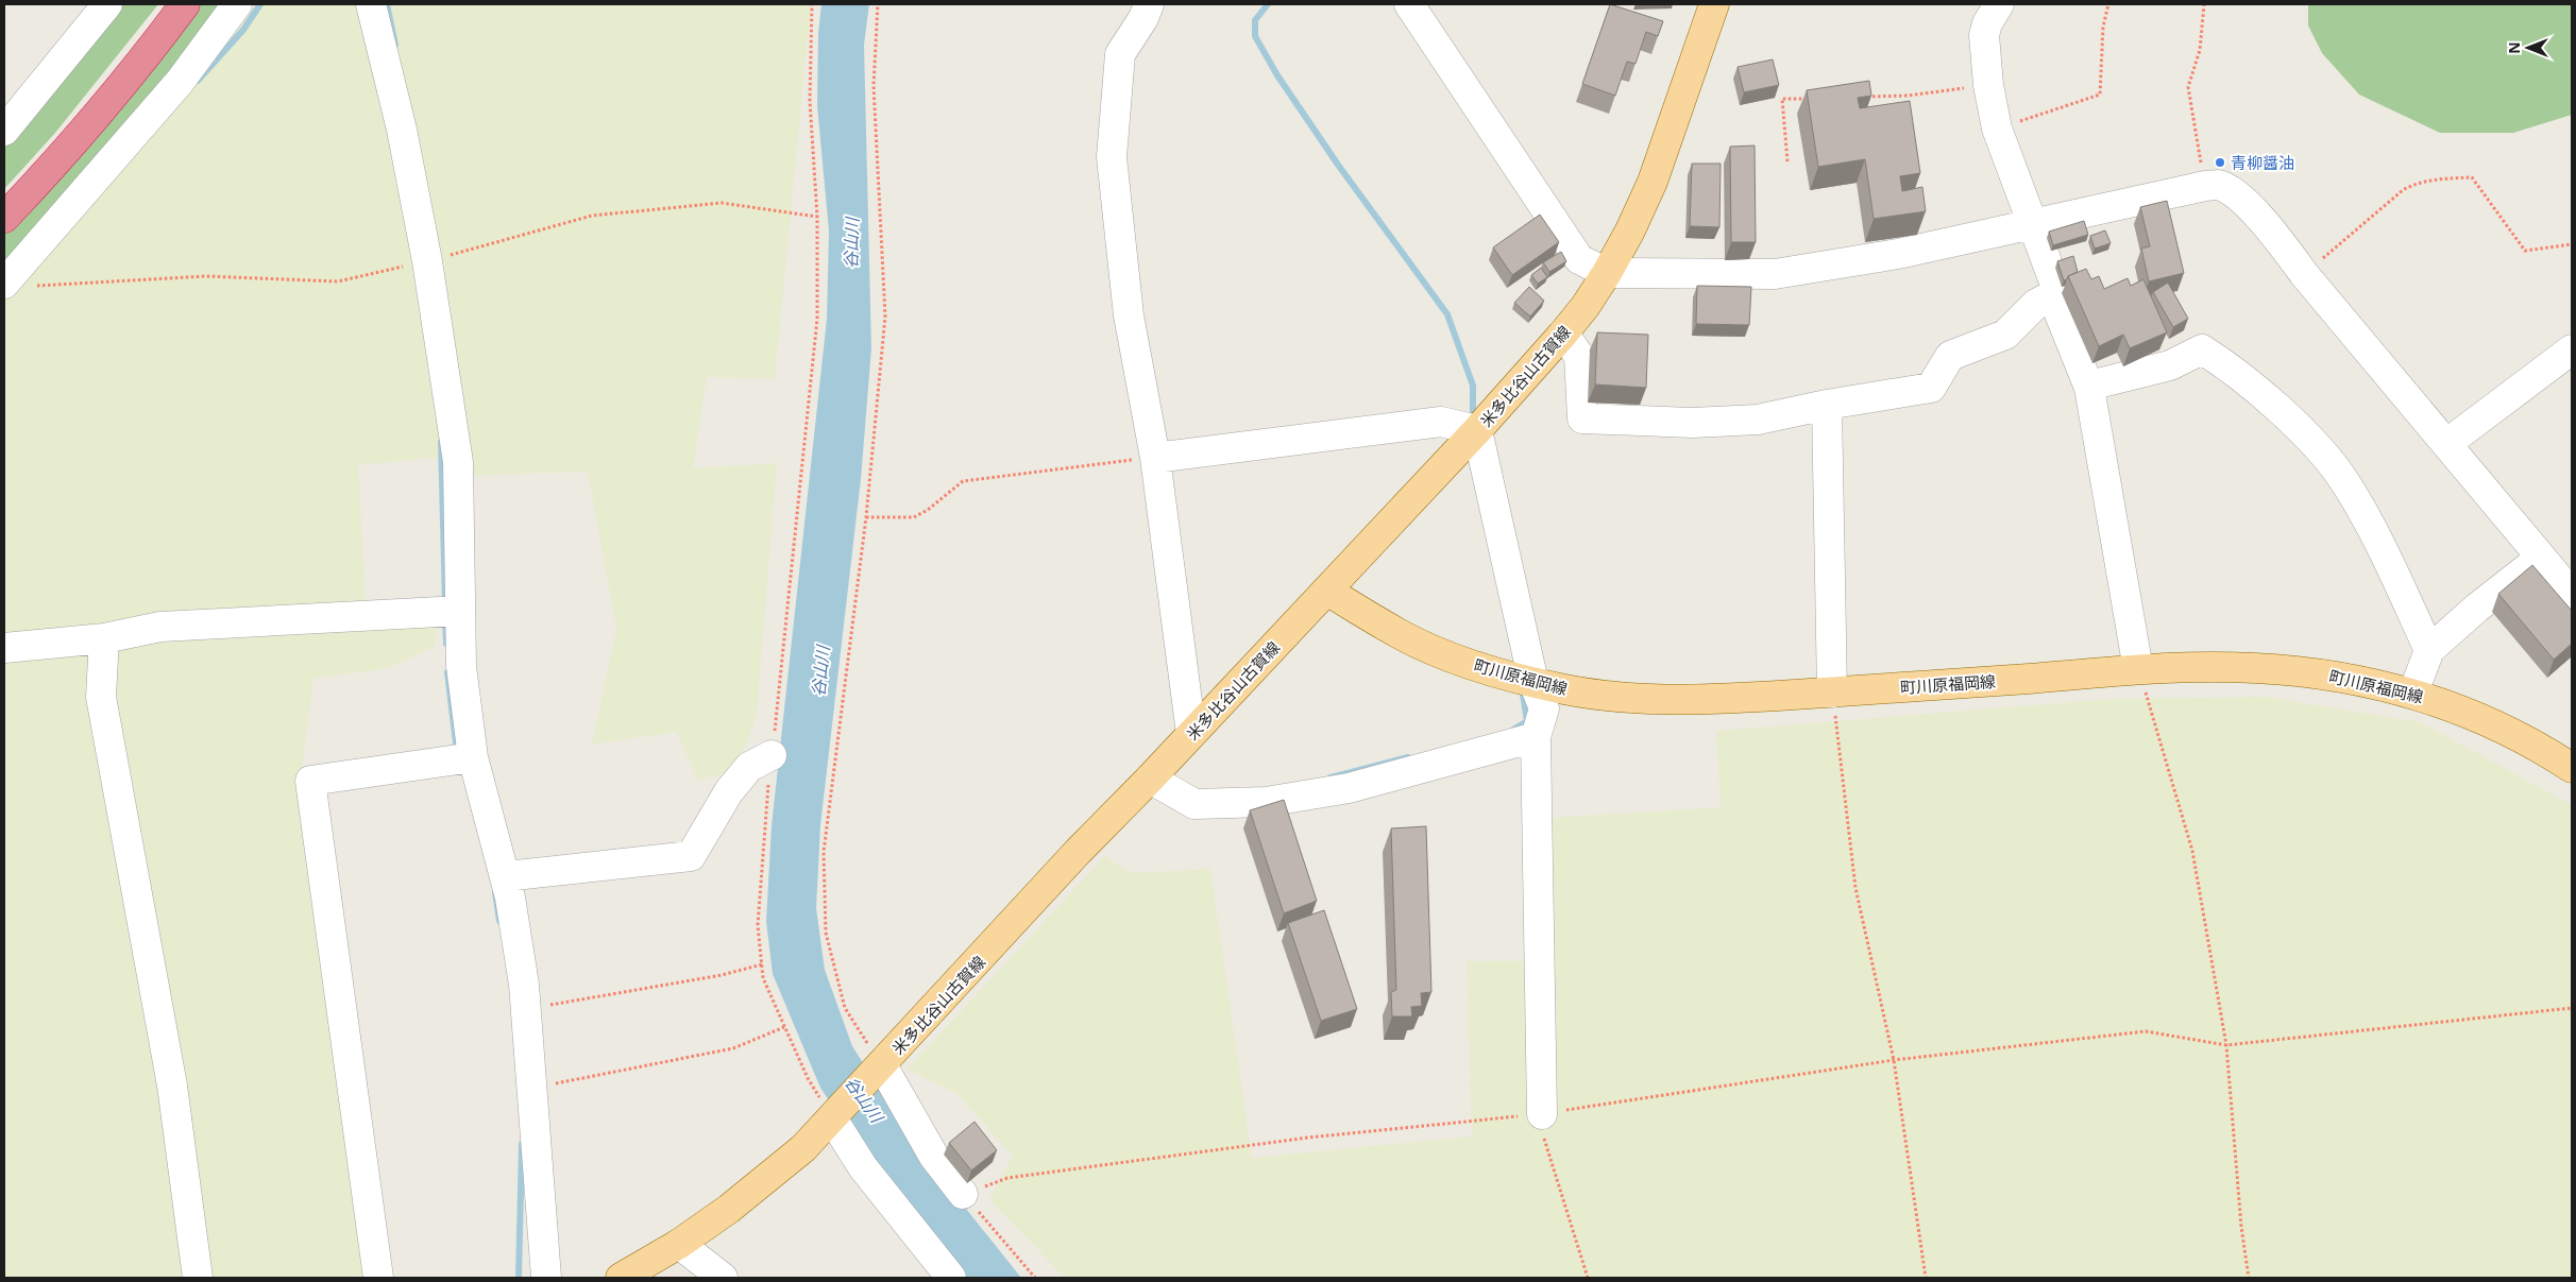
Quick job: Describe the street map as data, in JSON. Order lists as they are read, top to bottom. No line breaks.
{"streets":{"main road":["米多比谷山古賀線","町川原福岡線"]},"crossings":[["米多比谷山古賀線","町川原福岡線"]],"water":["谷山川"],"places":["青柳醤油"],"north":"left"}
